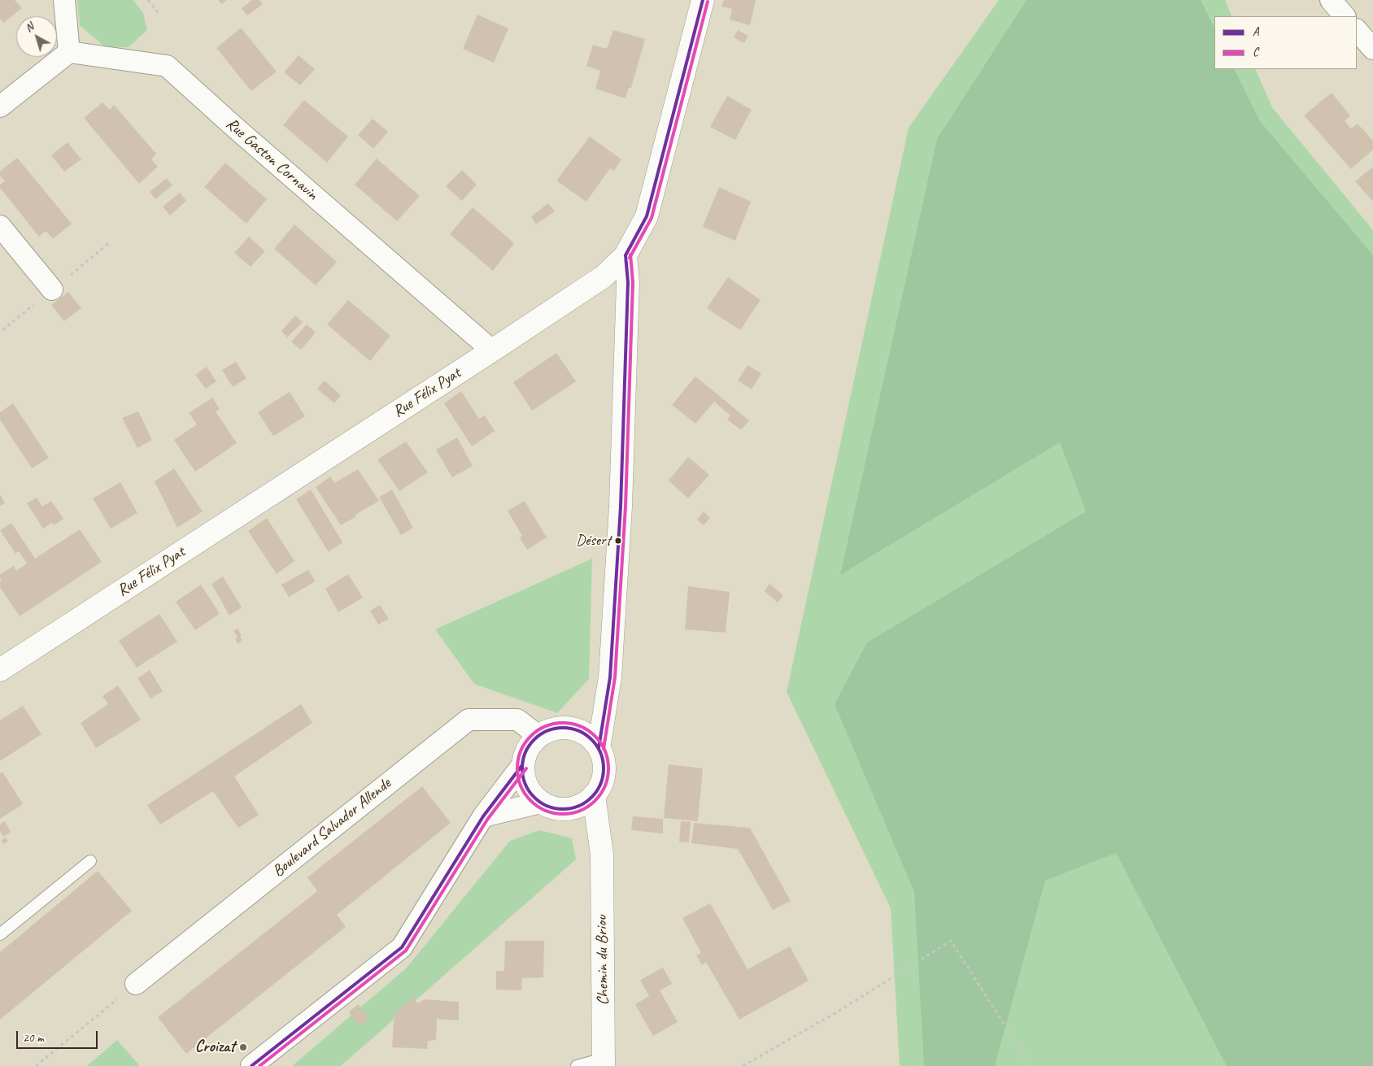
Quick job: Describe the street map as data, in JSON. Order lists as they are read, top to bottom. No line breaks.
{"streets":{"street":["Rue Gaston Cornavin","Rue Félix Pyat","Boulevard Salvador Allende","Chemin du Briou"]},"crossings":[["Rue Gaston Cornavin","Rue Félix Pyat"],["Boulevard Salvador Allende","Chemin du Briou"]],"places":["Désert","Croizat"],"lines":["transit line A","transit line C"],"legend":["A","C"],"scale_bar":"20 m","north":"top left"}
